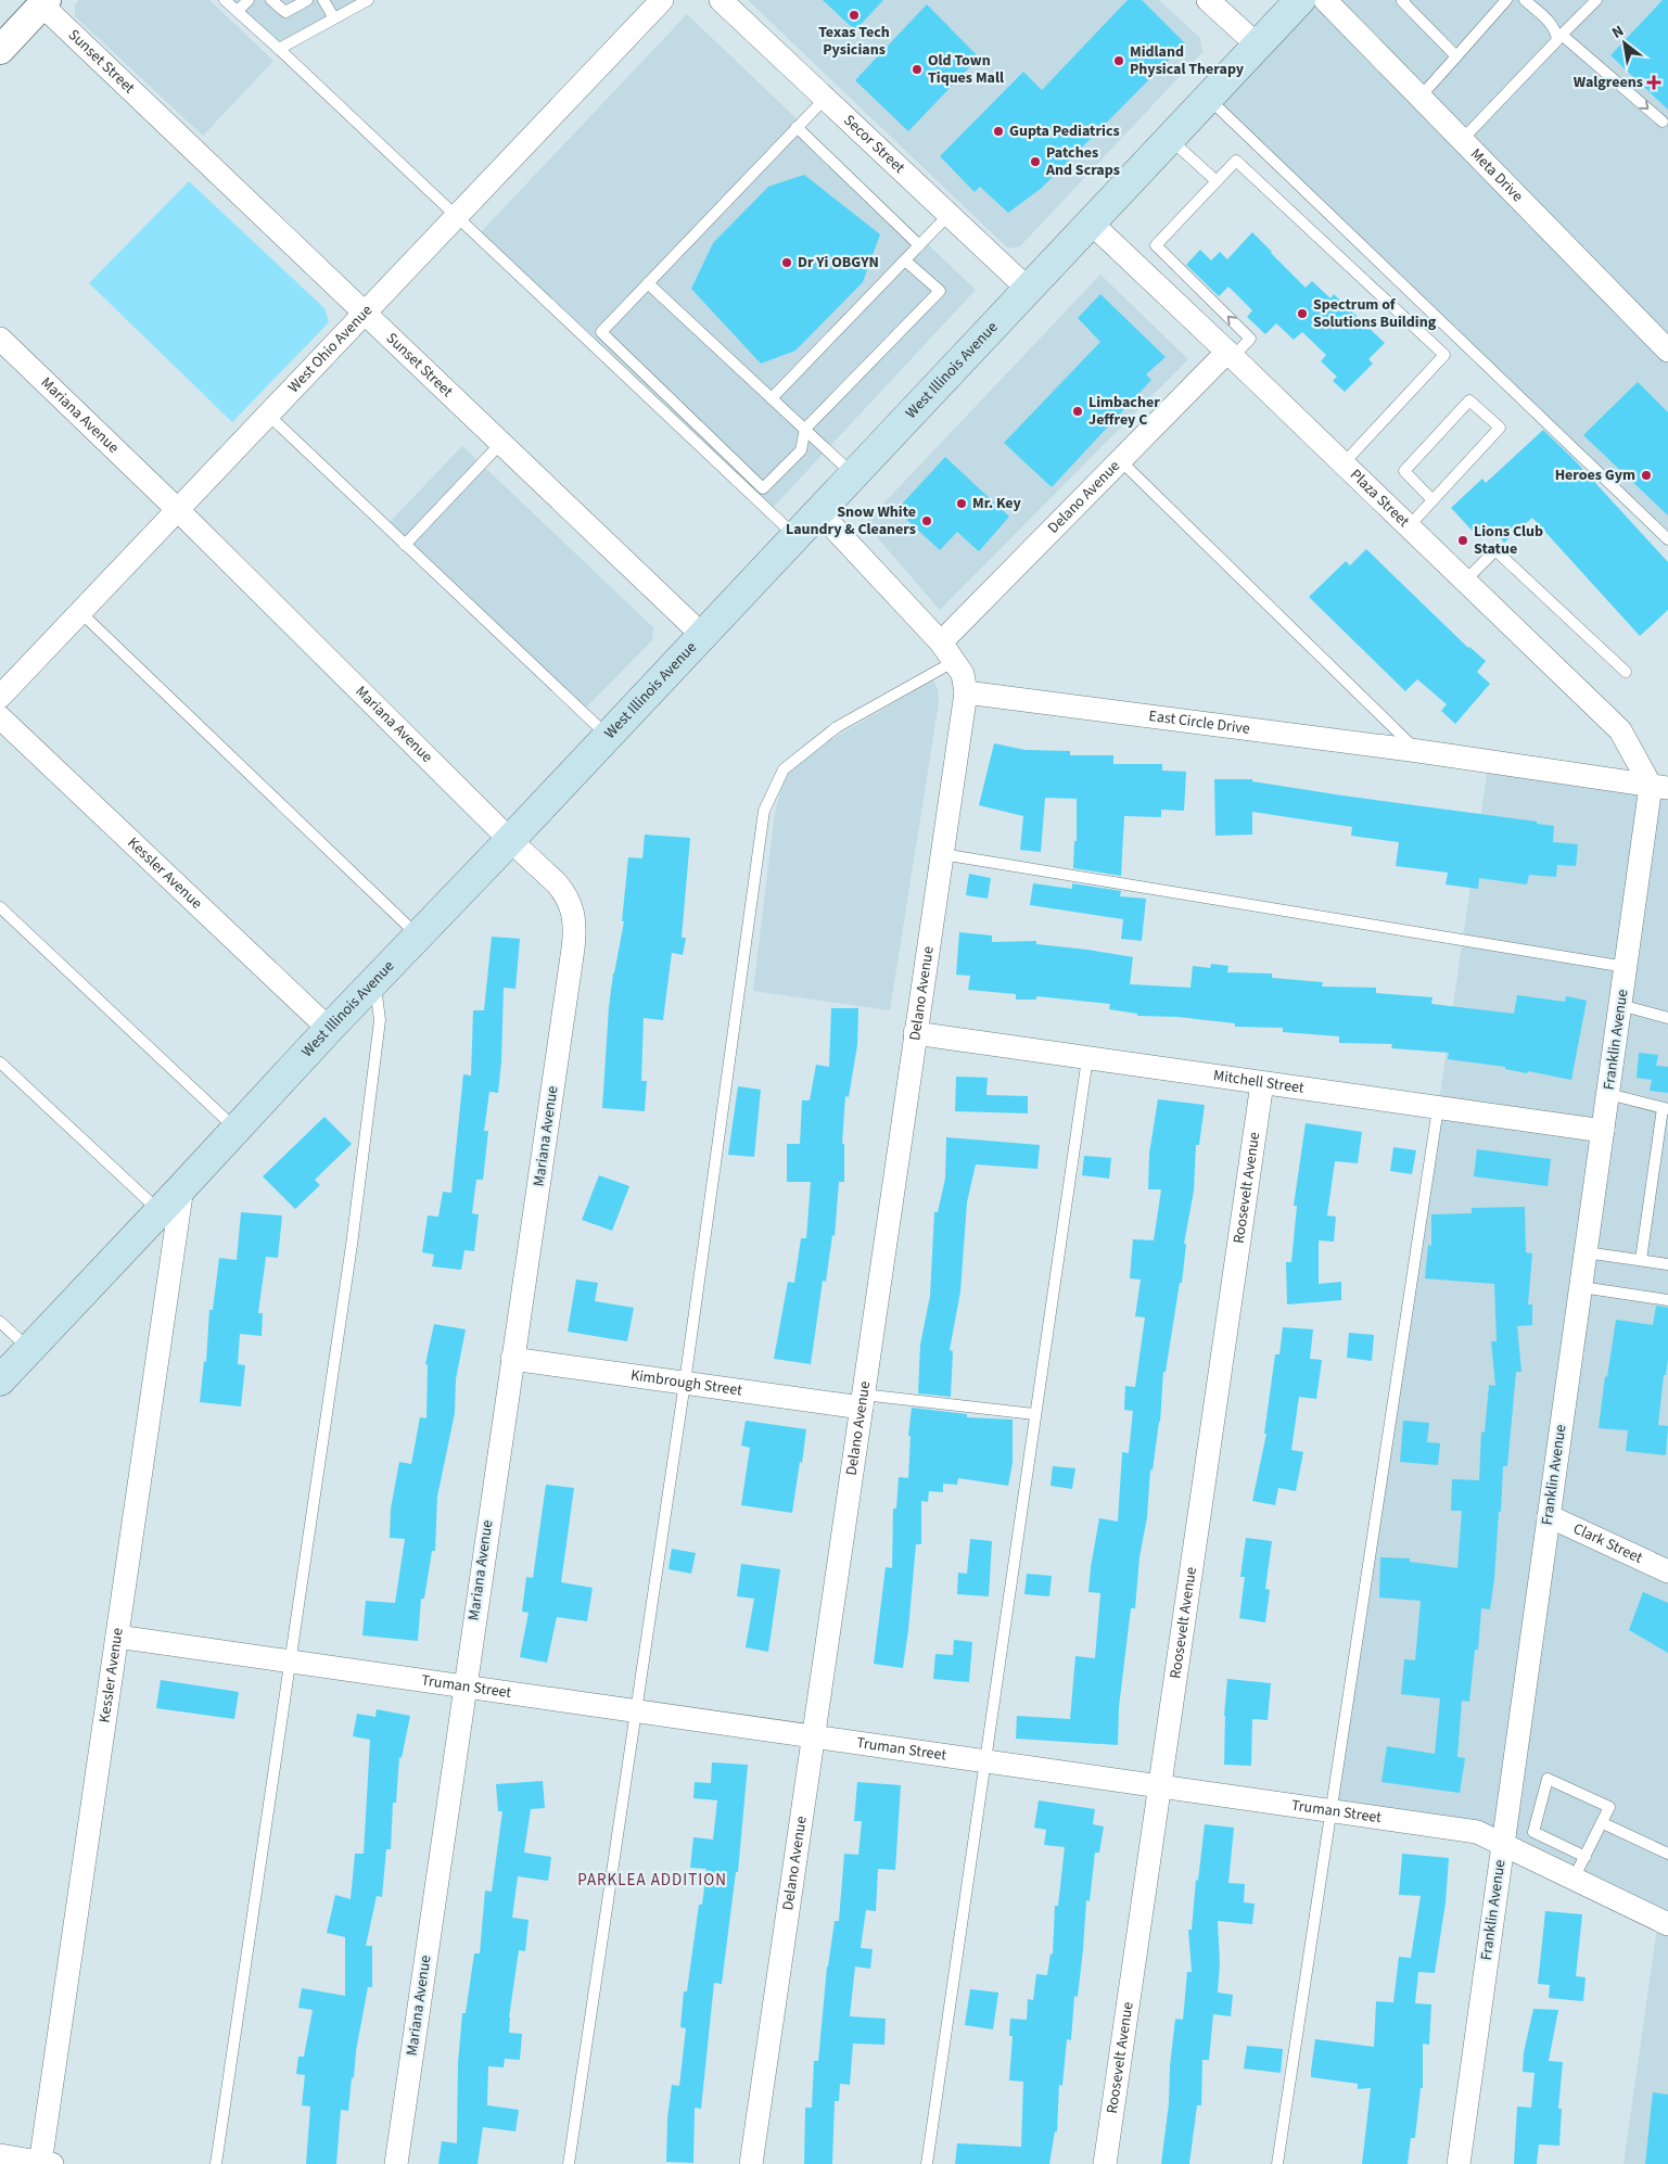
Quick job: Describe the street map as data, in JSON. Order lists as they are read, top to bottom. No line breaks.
{"streets":{"main road":["West Illinois Avenue"],"street":["Sunset Street","Secor Street","Meta Drive","West Ohio Avenue","Mariana Avenue","Delano Avenue","Plaza Street","East Circle Drive","Kessler Avenue","Franklin Avenue","Mitchell Street","Roosevelt Avenue","Kimbrough Street","Clark Street","Truman Street"]},"crossings":[["Sunset Street","West Ohio Avenue"],["Sunset Street","West Illinois Avenue"],["Secor Street","West Illinois Avenue"],["West Ohio Avenue","Mariana Avenue"],["West Illinois Avenue","Mariana Avenue"],["West Illinois Avenue","Plaza Street"],["West Illinois Avenue","Kessler Avenue"],["Mariana Avenue","Kimbrough Street"],["Mariana Avenue","Truman Street"],["Delano Avenue","Plaza Street"],["Delano Avenue","East Circle Drive"],["Delano Avenue","Mitchell Street"],["Delano Avenue","Kimbrough Street"],["Delano Avenue","Truman Street"],["Plaza Street","East Circle Drive"],["Plaza Street","Franklin Avenue"],["East Circle Drive","Franklin Avenue"],["Kessler Avenue","Truman Street"],["Franklin Avenue","Mitchell Street"],["Franklin Avenue","Clark Street"],["Franklin Avenue","Truman Street"],["Mitchell Street","Roosevelt Avenue"],["Roosevelt Avenue","Truman Street"]],"districts":["PARKLEA ADDITION"],"places":{"other":["Texas Tech Pysicians","Midland Physical Therapy","Old Town Tiques Mall","Gupta Pediatrics","Patches And Scraps","Dr Yi OBGYN","Spectrum of Solutions Building","Limbacher Jeffrey C","Heroes Gym","Mr. Key","Snow White Laundry & Cleaners","Lions Club Statue"],"health":["Walgreens"]},"north":"top left"}
